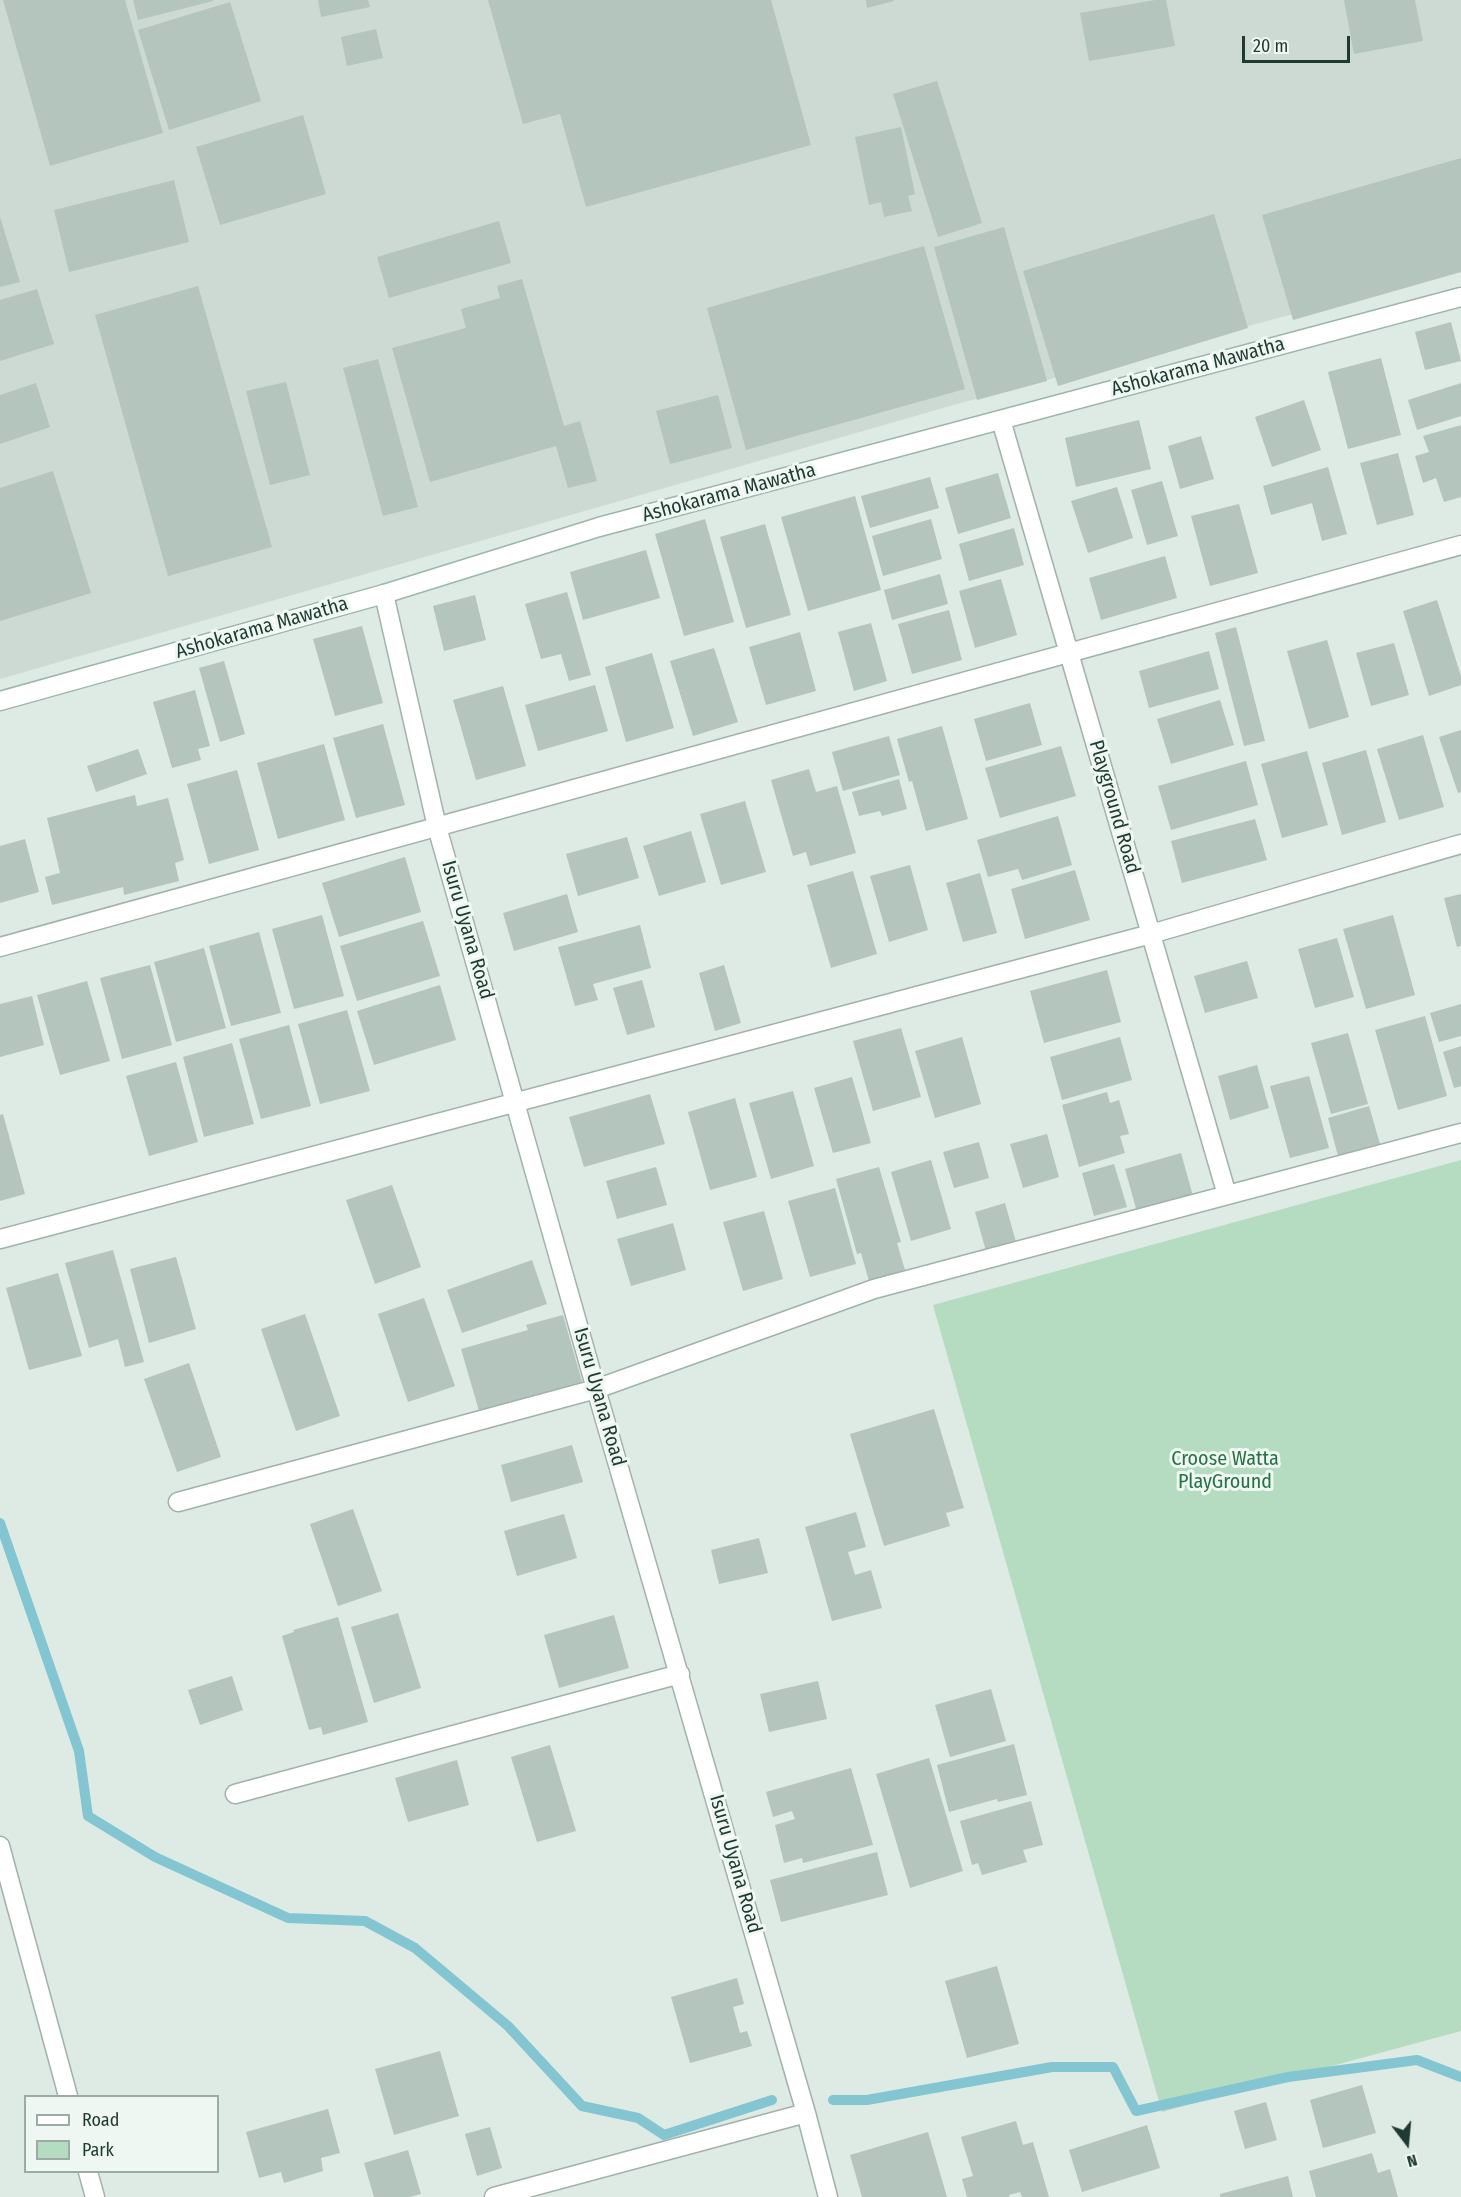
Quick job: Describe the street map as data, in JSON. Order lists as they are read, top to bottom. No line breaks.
{"streets":{"street":["Ashokarama Mawatha","Playground Road","Isuru Uyana Road"]},"crossings":[["Ashokarama Mawatha","Playground Road"],["Ashokarama Mawatha","Isuru Uyana Road"]],"parks":["Croose Watta PlayGround"],"legend":["Road","Park"],"scale_bar":"20 m","north":"bottom"}
